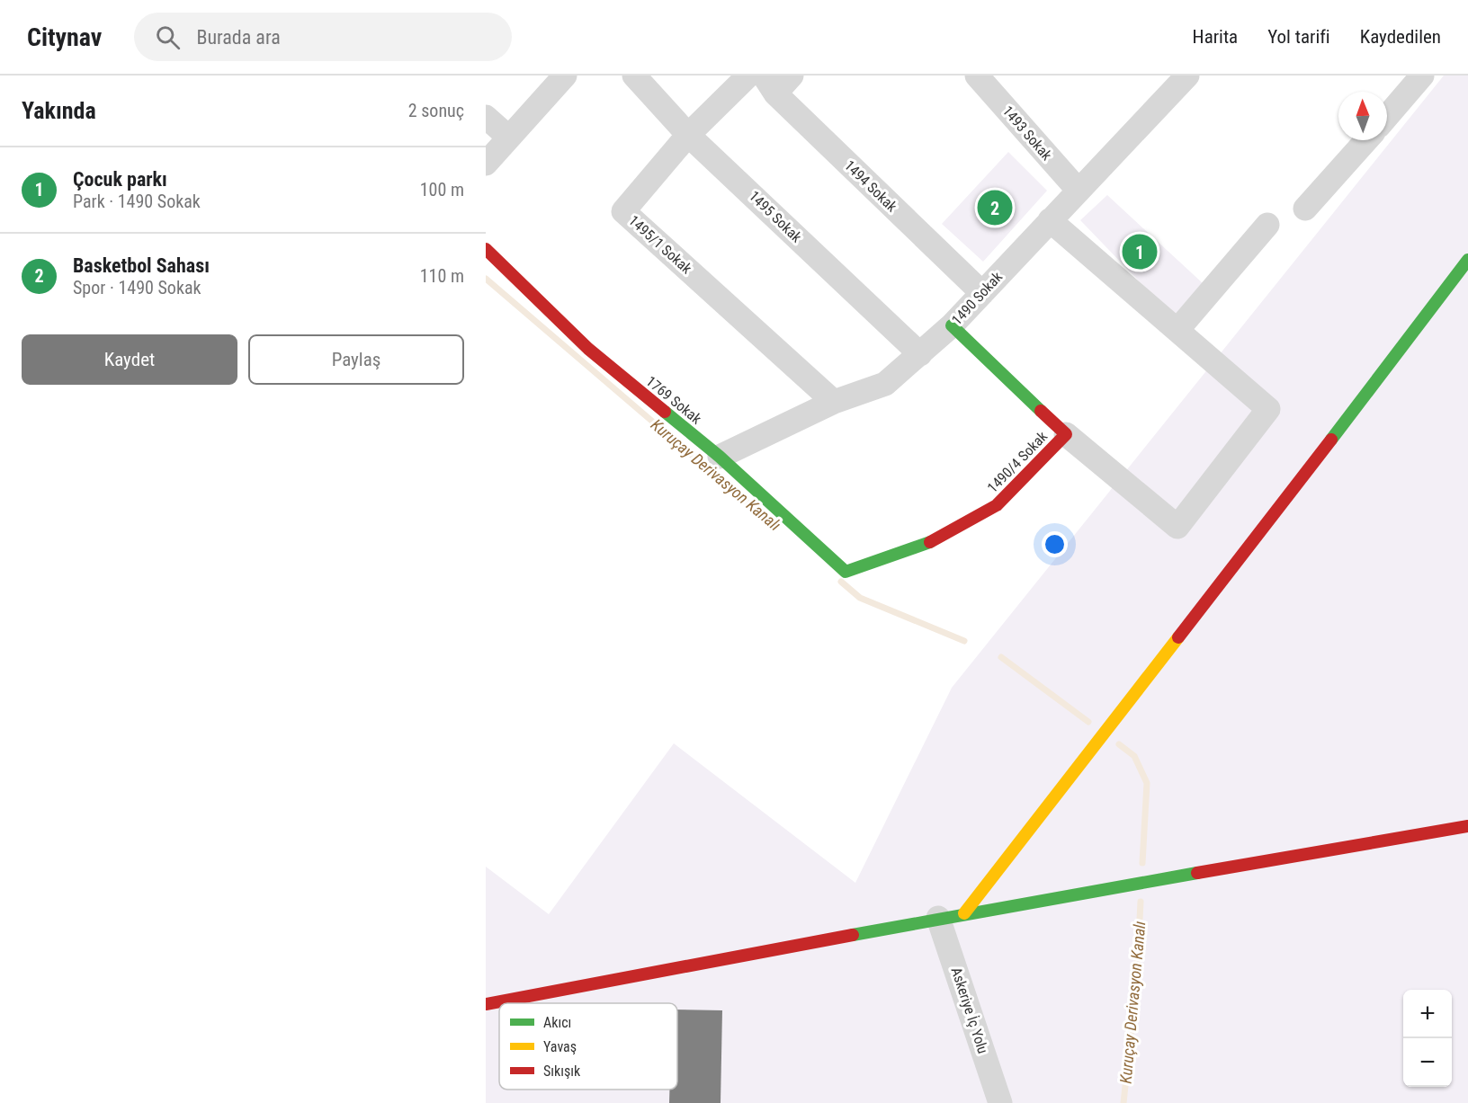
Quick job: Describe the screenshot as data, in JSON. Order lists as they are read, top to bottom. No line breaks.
{"streets":{"street":["1493 Sokak","1494 Sokak","1495 Sokak","1495/1 Sokak","1490 Sokak","1769 Sokak","1490/4 Sokak","Askeriye İç Yolu"]},"crossings":[["1493 Sokak","1490 Sokak"],["1494 Sokak","1490 Sokak"],["1495 Sokak","1495/1 Sokak"],["1495 Sokak","1490 Sokak"],["1495/1 Sokak","1490 Sokak"],["1490 Sokak","1769 Sokak"],["1490 Sokak","1490/4 Sokak"],["1769 Sokak","1490/4 Sokak"]],"water":["Kuruçay Derivasyon Kanalı"],"legend":["Akıcı","Yavaş","Sıkışık"],"north":"top","page":{"header":"Citynav","search":"Burada ara","nav":["Harita","Yol tarifi","Kaydedilen"],"heading":["Yakında","2 sonuç"],"list":[{"mark":"1","name":"Çocuk parkı","note":"Park · 1490 Sokak","value":"100 m"},{"mark":"2","name":"Basketbol Sahası","note":"Spor · 1490 Sokak","value":"110 m"}],"pins":["2","1"],"buttons":["Kaydet","Paylaş"],"map_buttons":["+","−"]}}
